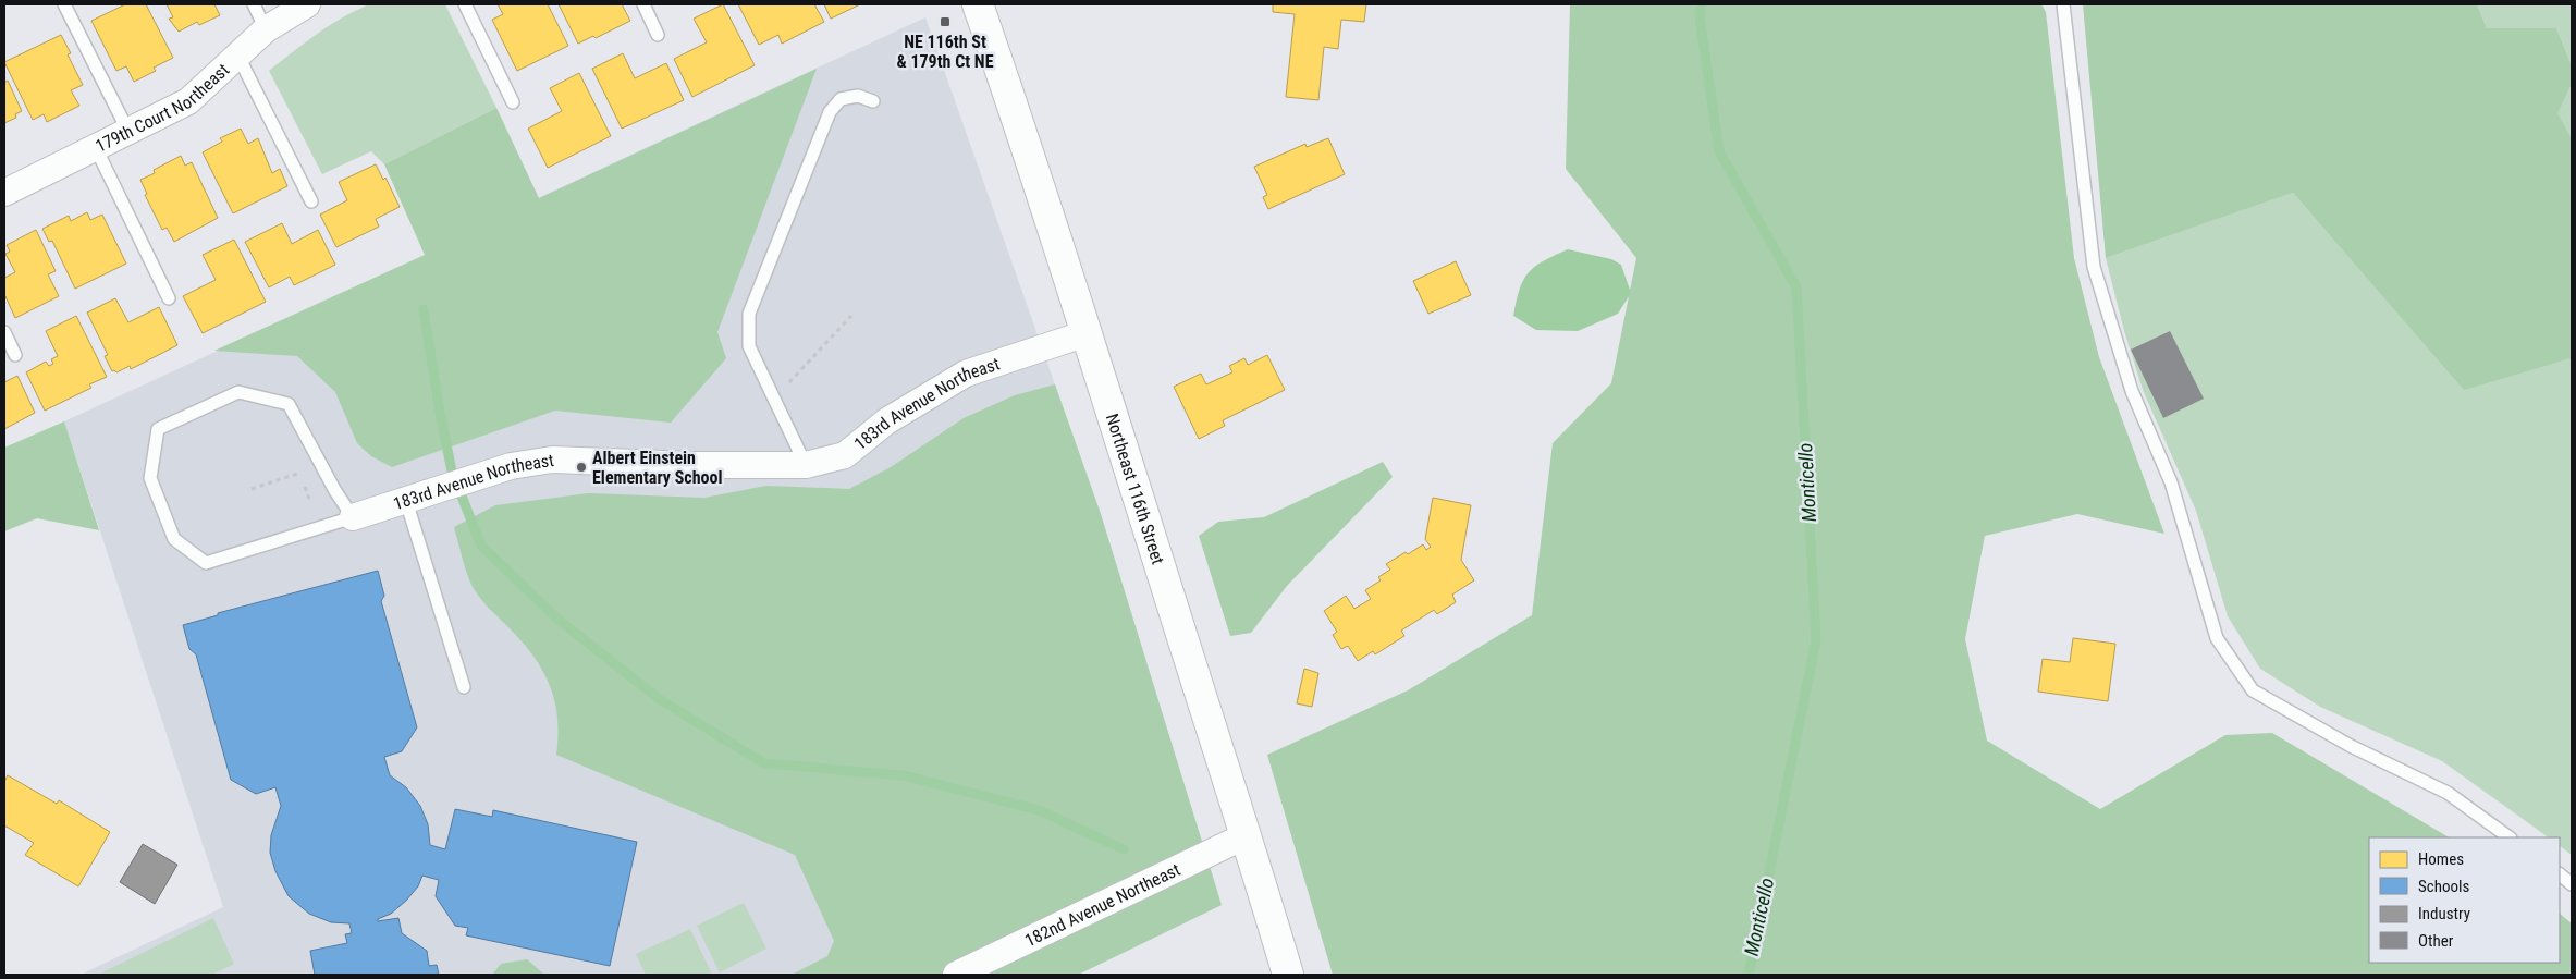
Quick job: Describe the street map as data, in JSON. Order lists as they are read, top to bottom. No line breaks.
{"streets":{"street":["179th Court Northeast","183rd Avenue Northeast","Northeast 116th Street","182nd Avenue Northeast"]},"crossings":[["183rd Avenue Northeast","Northeast 116th Street"],["Northeast 116th Street","182nd Avenue Northeast"]],"water":["Monticello"],"places":{"transit":["NE 116th St & 179th Ct NE"],"other":["Albert Einstein Elementary School"]},"legend":["Homes","Schools","Industry","Other"]}
